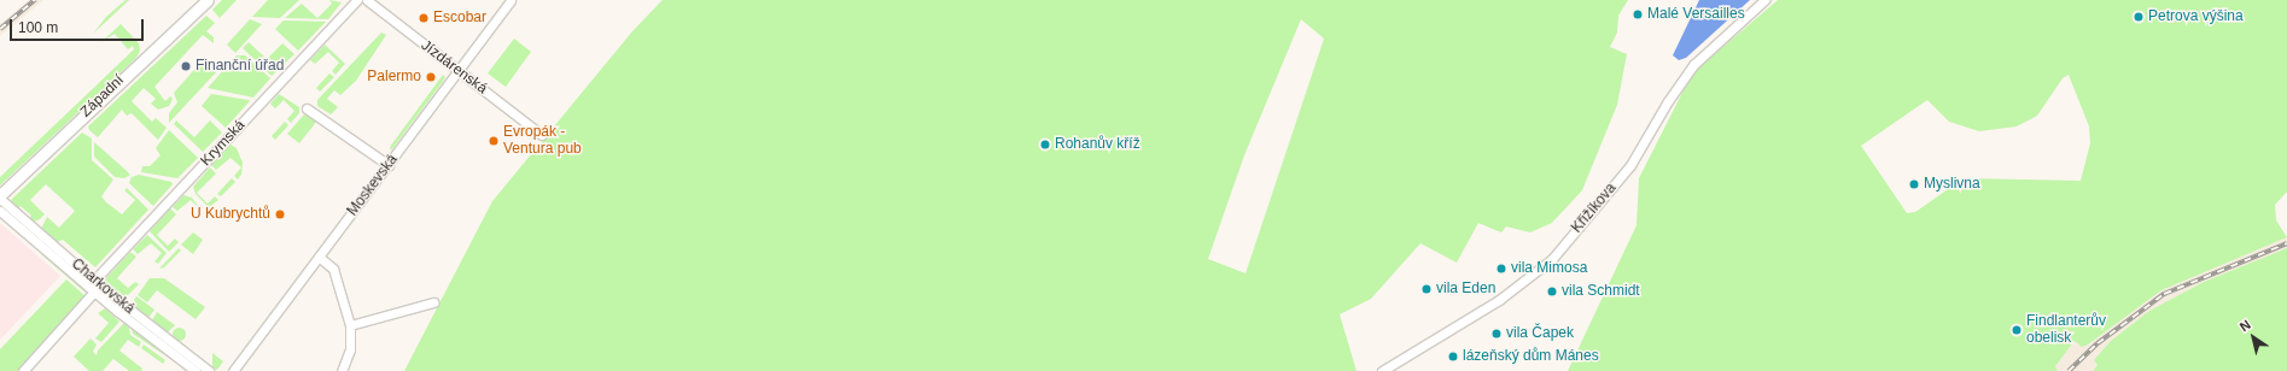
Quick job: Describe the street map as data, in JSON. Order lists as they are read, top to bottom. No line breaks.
{"streets":{"street":["Jízdárenská","Západní","Krymská","Moskevská","Křižíkova","Charkovská"]},"crossings":[["Jízdárenská","Moskevská"],["Krymská","Charkovská"]],"places":["Malé Versailles","Petrova výšina","Escobar","Finanční úřad","Palermo","Evropák - Ventura pub","Rohanův kříž","Myslivna","U Kubrychtů","vila Mimosa","vila Eden","vila Schmidt","Findlanterův obelisk","vila Čapek","lázeňský dům Mánes"],"scale_bar":"100 m","north":"top left"}
